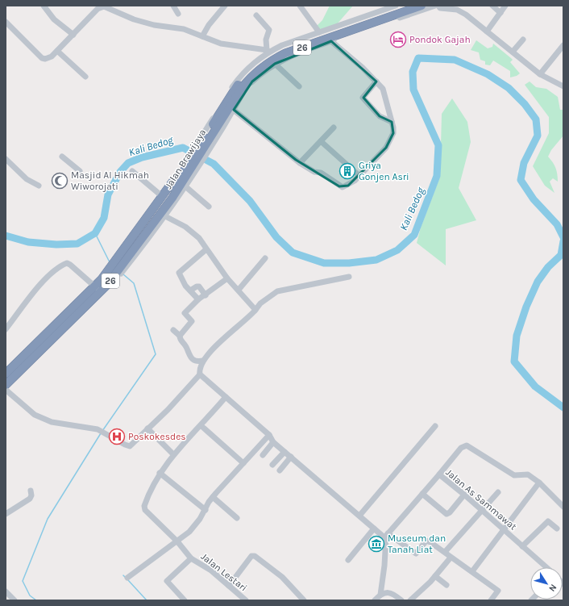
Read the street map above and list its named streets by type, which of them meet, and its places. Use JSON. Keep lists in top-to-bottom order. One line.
{"streets":{"highway":["26","Jalan Brawijaya"],"street":["Jalan As Sammawat","Jalan Lestari"]},"crossings":[["26","Jalan Brawijaya"]],"water":["Kali Bedog"],"places":{"hotel":["Pondok Gajah"],"building":["Griya Gonjen Asri"],"mosque":["Masjid Al Hikmah Wiworojati"],"hospital":["Poskokesdes"],"museum":["Museum dan Tanah Liat"]},"north":"bottom right"}
